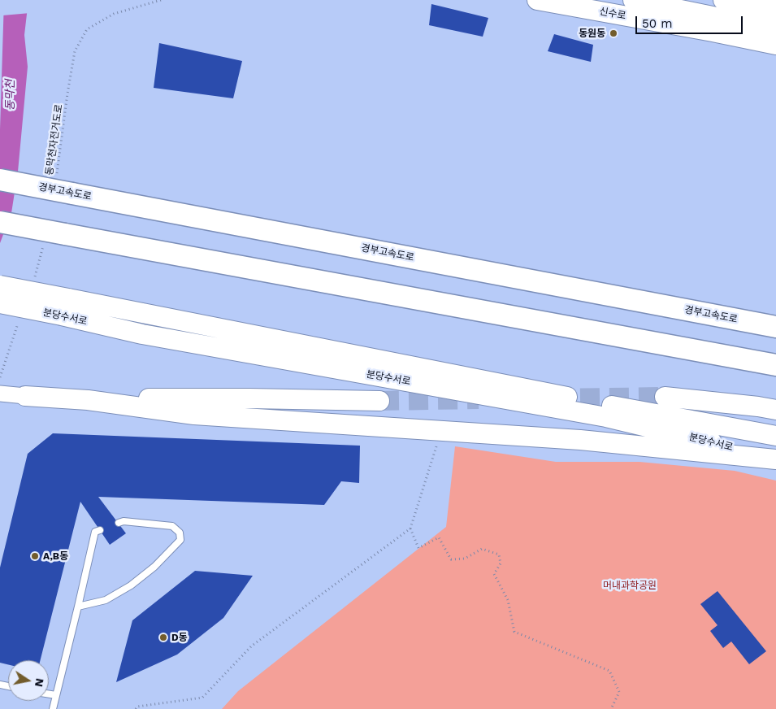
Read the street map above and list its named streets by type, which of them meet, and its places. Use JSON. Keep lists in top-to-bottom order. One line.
{"streets":{"highway":["경부고속도로"],"main road":["신수로","분당수서로"],"path":["동막천자전거도로"]},"water":["동막천"],"parks":["머내과학공원"],"places":["동원동","A,B동","D동"],"scale_bar":"50 m","north":"right"}
